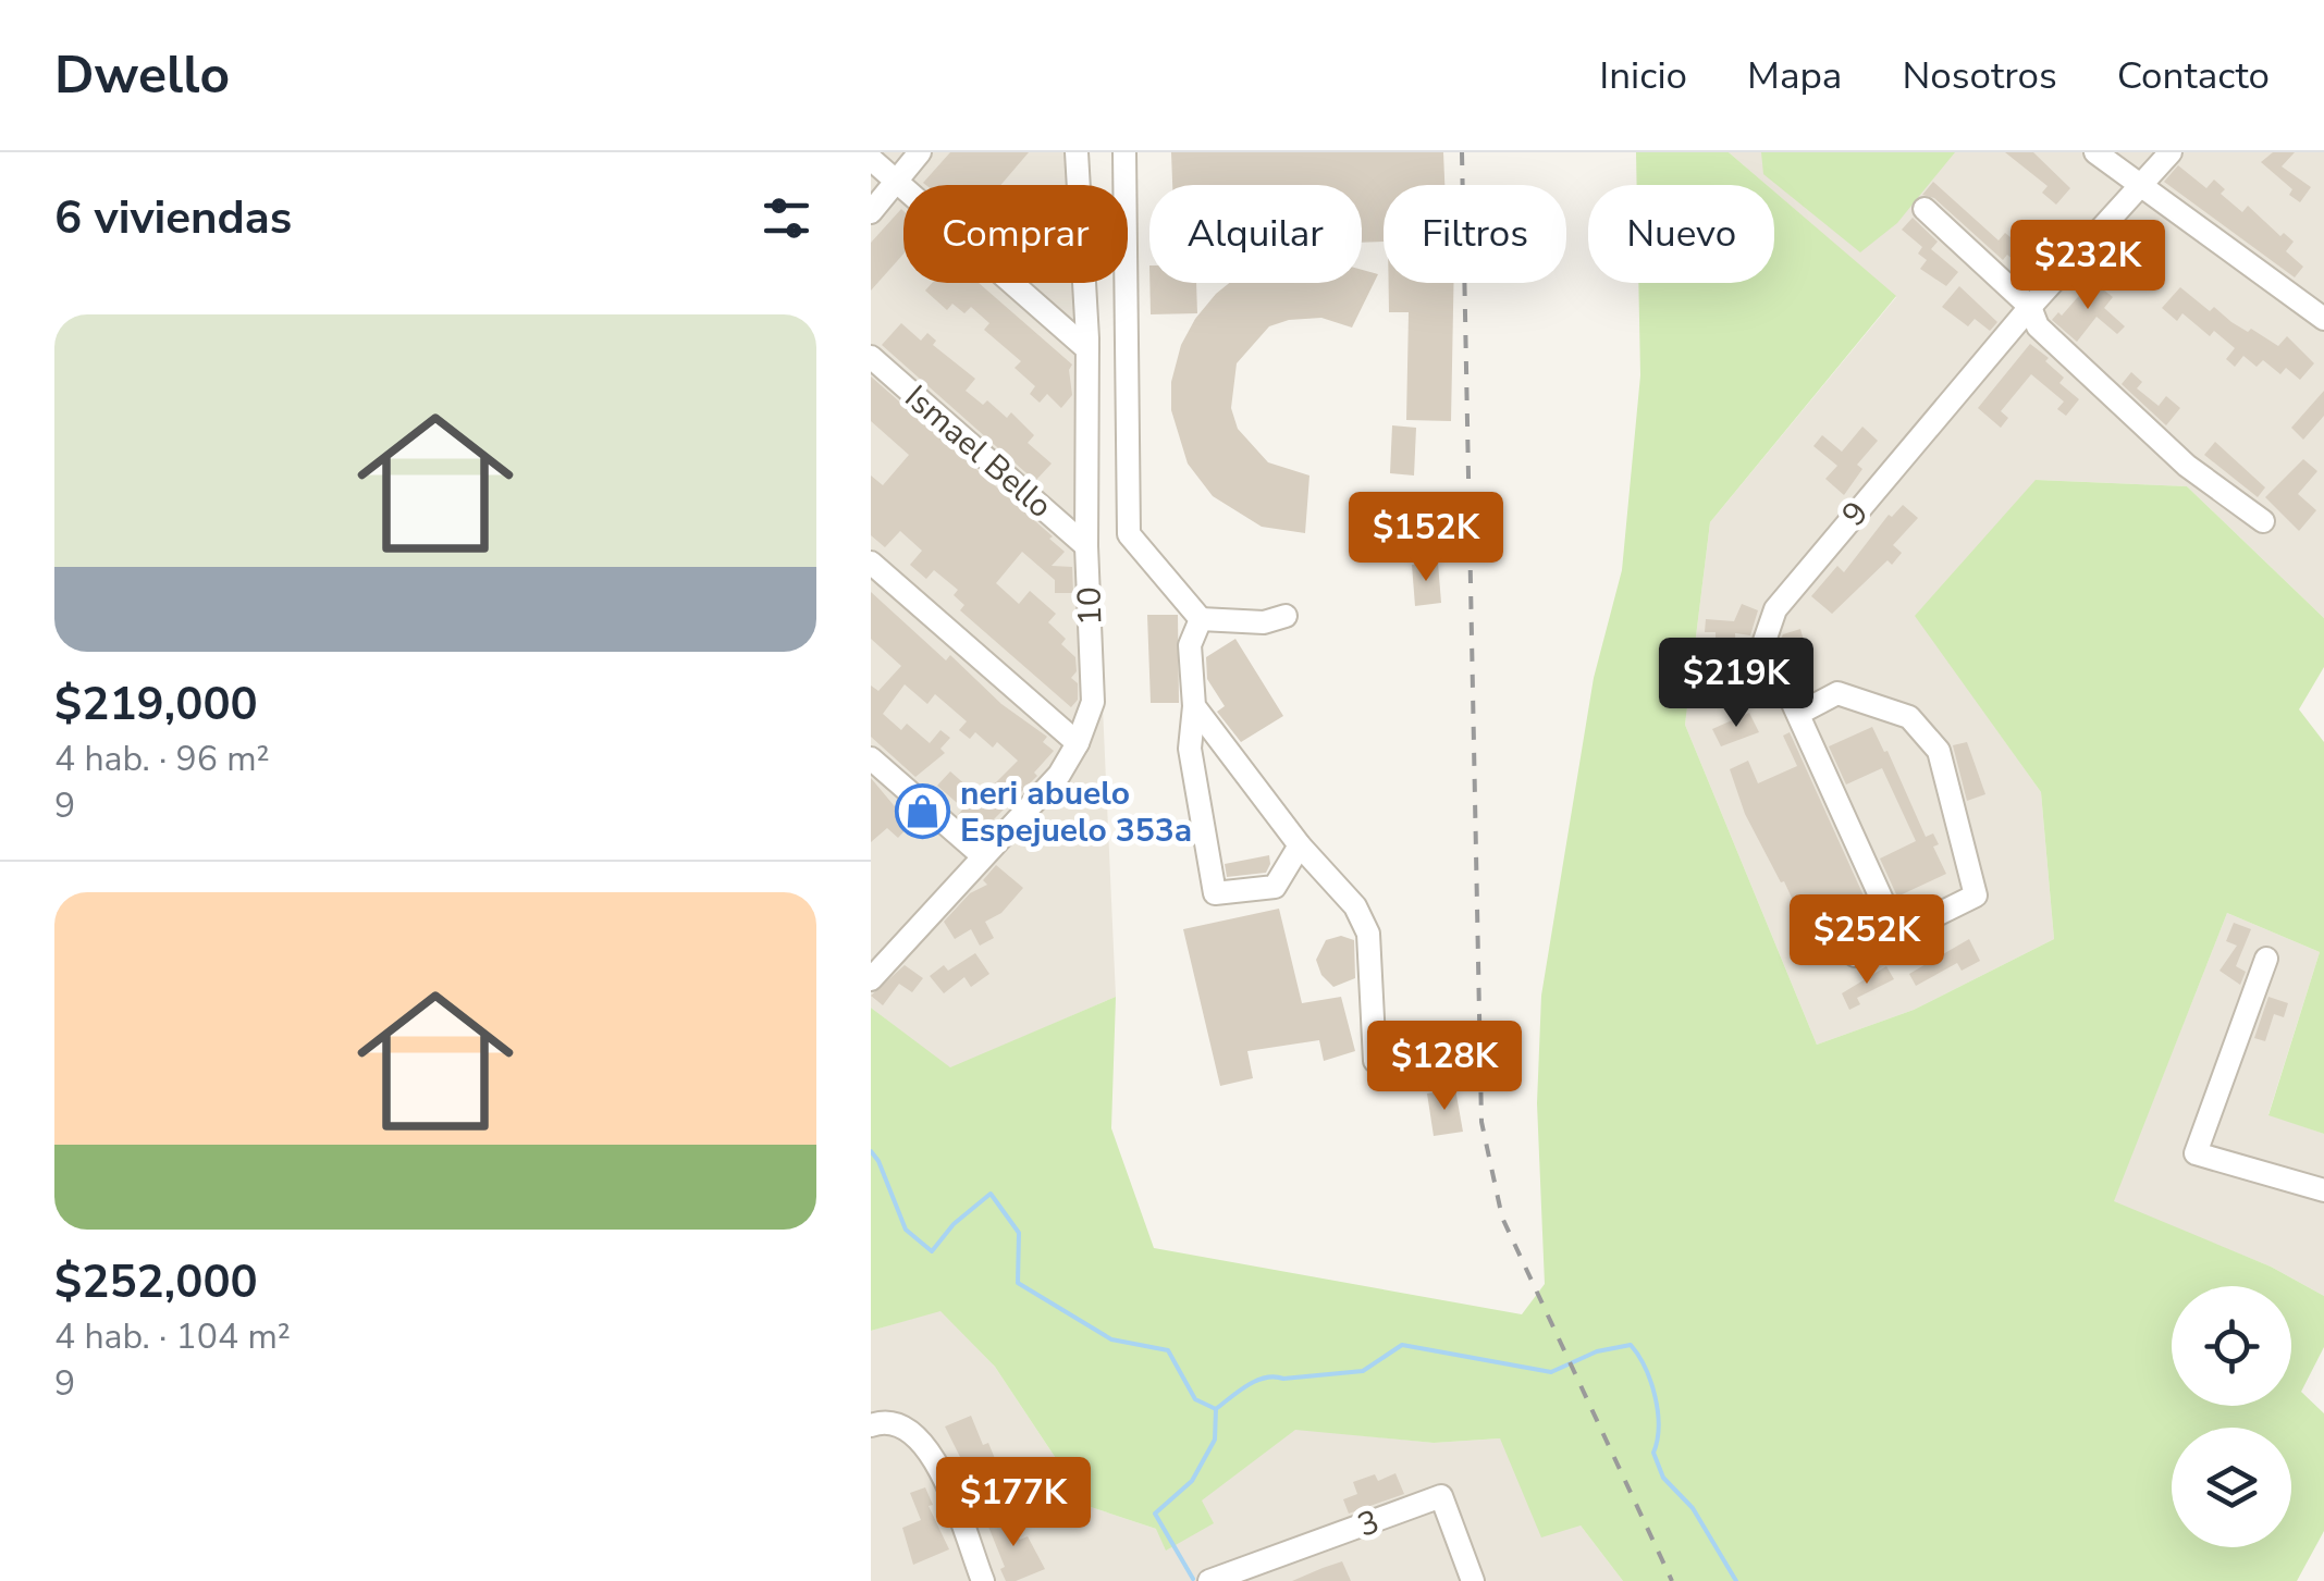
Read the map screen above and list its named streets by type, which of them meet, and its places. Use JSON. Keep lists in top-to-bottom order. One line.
{"streets":{"street":["Ismael Bello","9","10","3"]},"crossings":[["Ismael Bello","10"]],"places":{"shop":["neri abuelo Espejuelo 353a"]},"page":{"header":"Dwello","nav":["Inicio","Mapa","Nosotros","Contacto"],"heading":"6 viviendas","chip":["Comprar","Alquilar","Filtros","Nuevo"],"price":["$232K","$152K","$219K","$252K","$128K","$177K"],"list":[{"name":"$219,000","note":"4 hab. · 96 m² · 9"},{"name":"$252,000","note":"4 hab. · 104 m² · 9"}]}}
